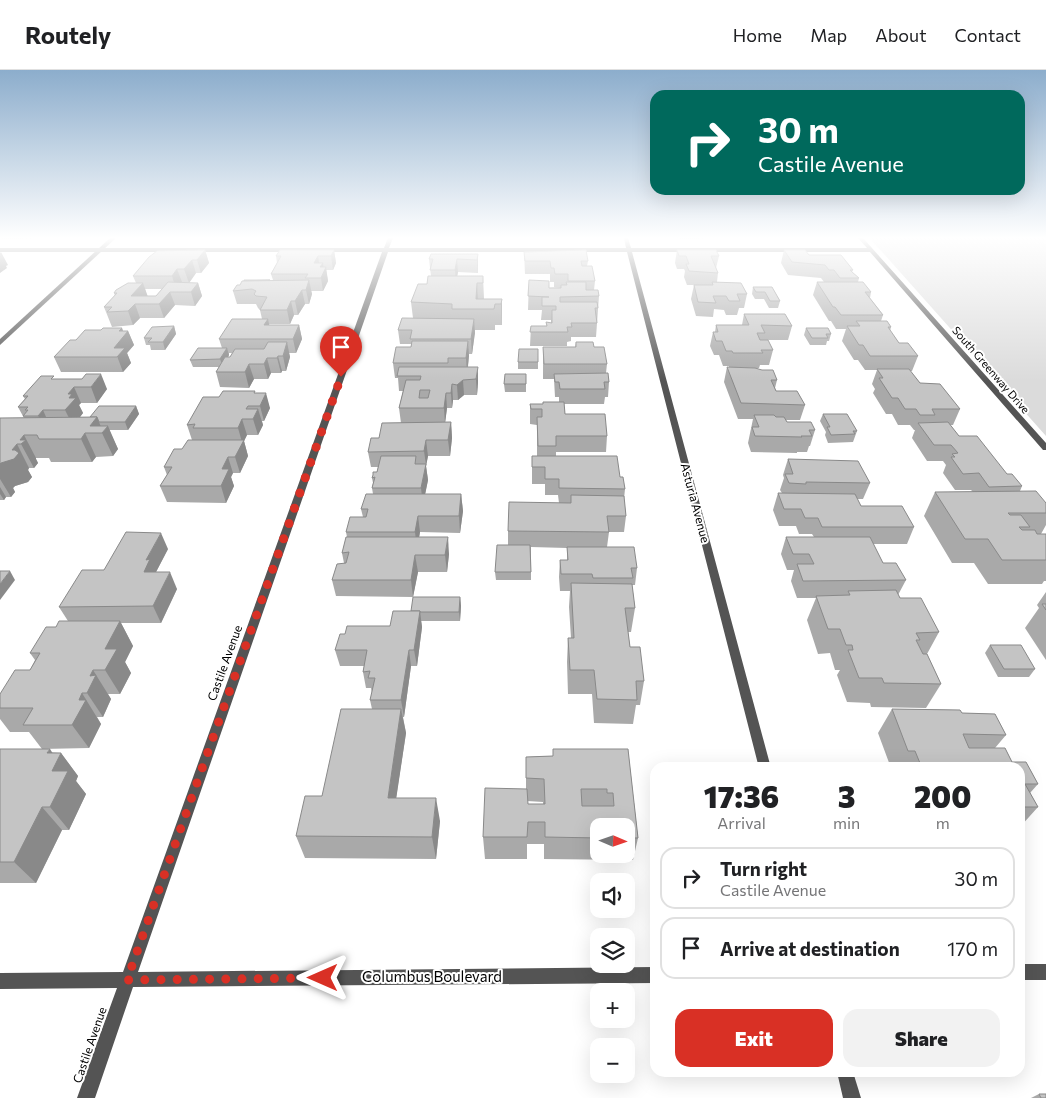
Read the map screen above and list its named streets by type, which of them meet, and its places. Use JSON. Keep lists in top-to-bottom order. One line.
{"streets":{"street":["South Greenway Drive","Asturia Avenue","Castile Avenue","Columbus Boulevard"]},"crossings":[["Castile Avenue","Columbus Boulevard"]],"north":"right","page":{"header":"Routely","nav":["Home","Map","About","Contact"],"turn":["30 m","Castile Avenue"],"eta":["17:36","Arrival","3","min","200","m"],"map_buttons":["+","−"],"list":[{"name":"Turn right","note":"Castile Avenue","value":"30 m"},{"name":"Arrive at destination","value":"170 m"}],"buttons":["Exit","Share"]}}
